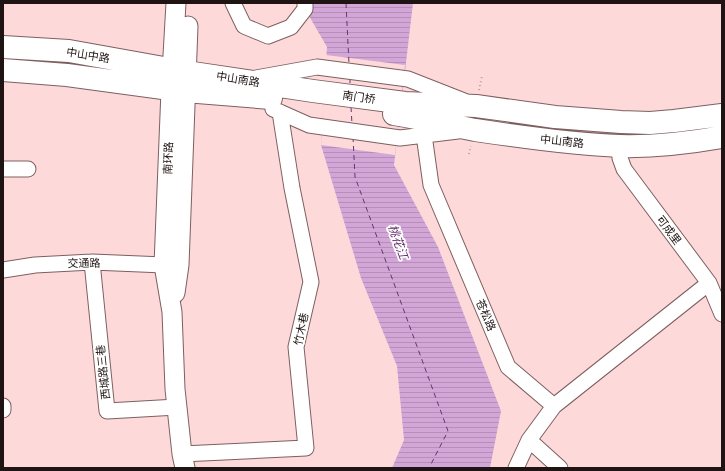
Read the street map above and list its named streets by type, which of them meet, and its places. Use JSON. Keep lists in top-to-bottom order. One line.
{"streets":{"highway":["中山中路","中山南路","南门桥"],"main road":["南环路"],"street":["可成里","交通路","苍松路","竹木巷","西城路三巷"]},"crossings":[["中山中路","中山南路"],["中山中路","南环路"],["中山南路","南门桥"],["中山南路","南环路"],["中山南路","可成里"],["南环路","交通路"],["南环路","竹木巷"],["南环路","西城路三巷"],["交通路","西城路三巷"]],"water":["桃花江"]}
